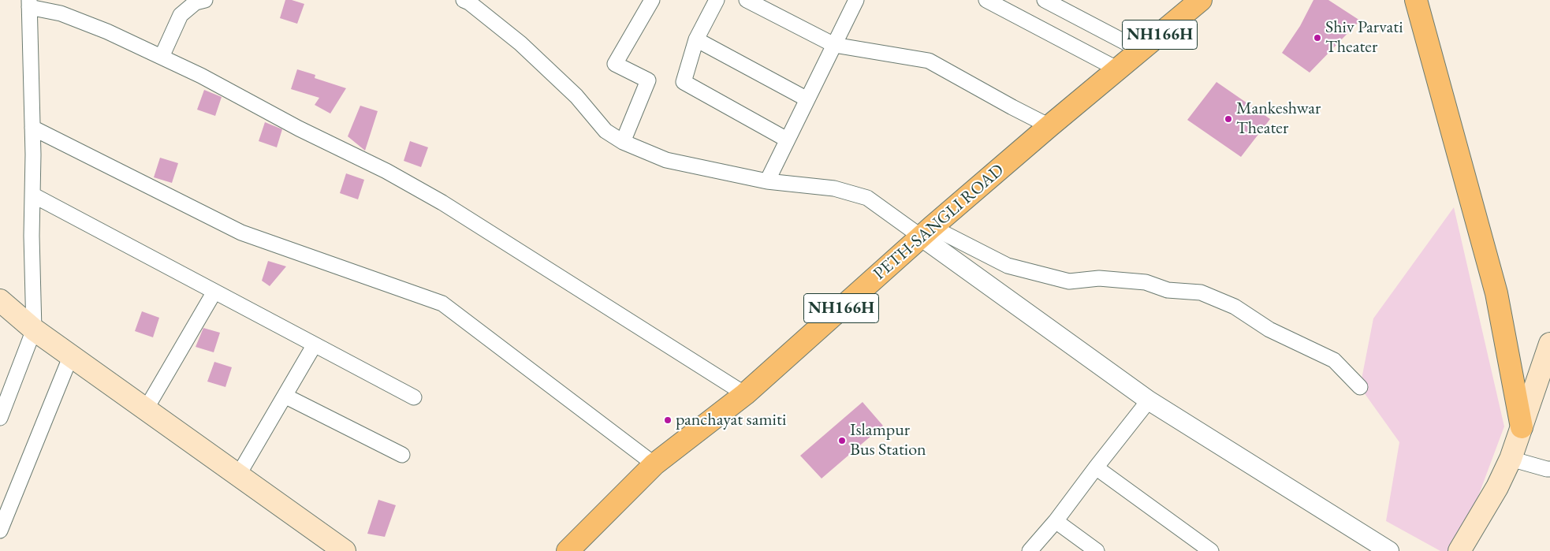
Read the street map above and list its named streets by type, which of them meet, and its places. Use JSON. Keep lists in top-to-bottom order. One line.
{"streets":{"main road":["NH166H","PETH-SANGLI ROAD"]},"crossings":[["NH166H","PETH-SANGLI ROAD"]],"places":["Shiv Parvati Theater","Mankeshwar Theater","panchayat samiti","Islampur Bus Station"]}
